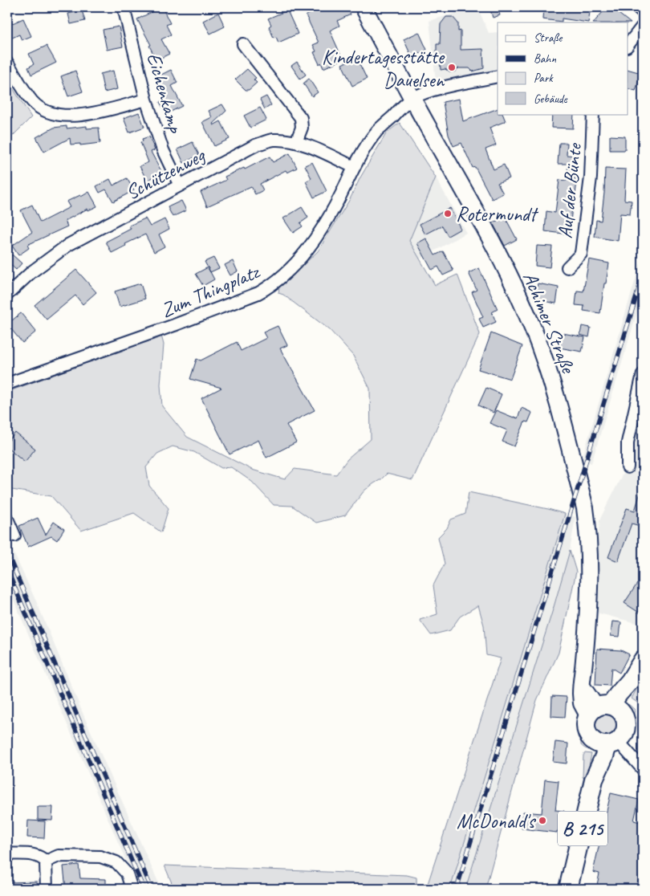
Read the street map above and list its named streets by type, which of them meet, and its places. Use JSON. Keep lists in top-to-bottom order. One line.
{"streets":{"main road":["Achimer Straße","B 215"],"street":["Eichenkamp","Schützenweg","Auf der Bünte","Zum Thingplatz"]},"crossings":[["Eichenkamp","Schützenweg"],["Schützenweg","Zum Thingplatz"],["Zum Thingplatz","Achimer Straße"]],"places":["Kindertagesstätte Dauelsen","Rotermundt","McDonald's"],"legend":["Straße","Bahn","Park","Gebäude"]}
